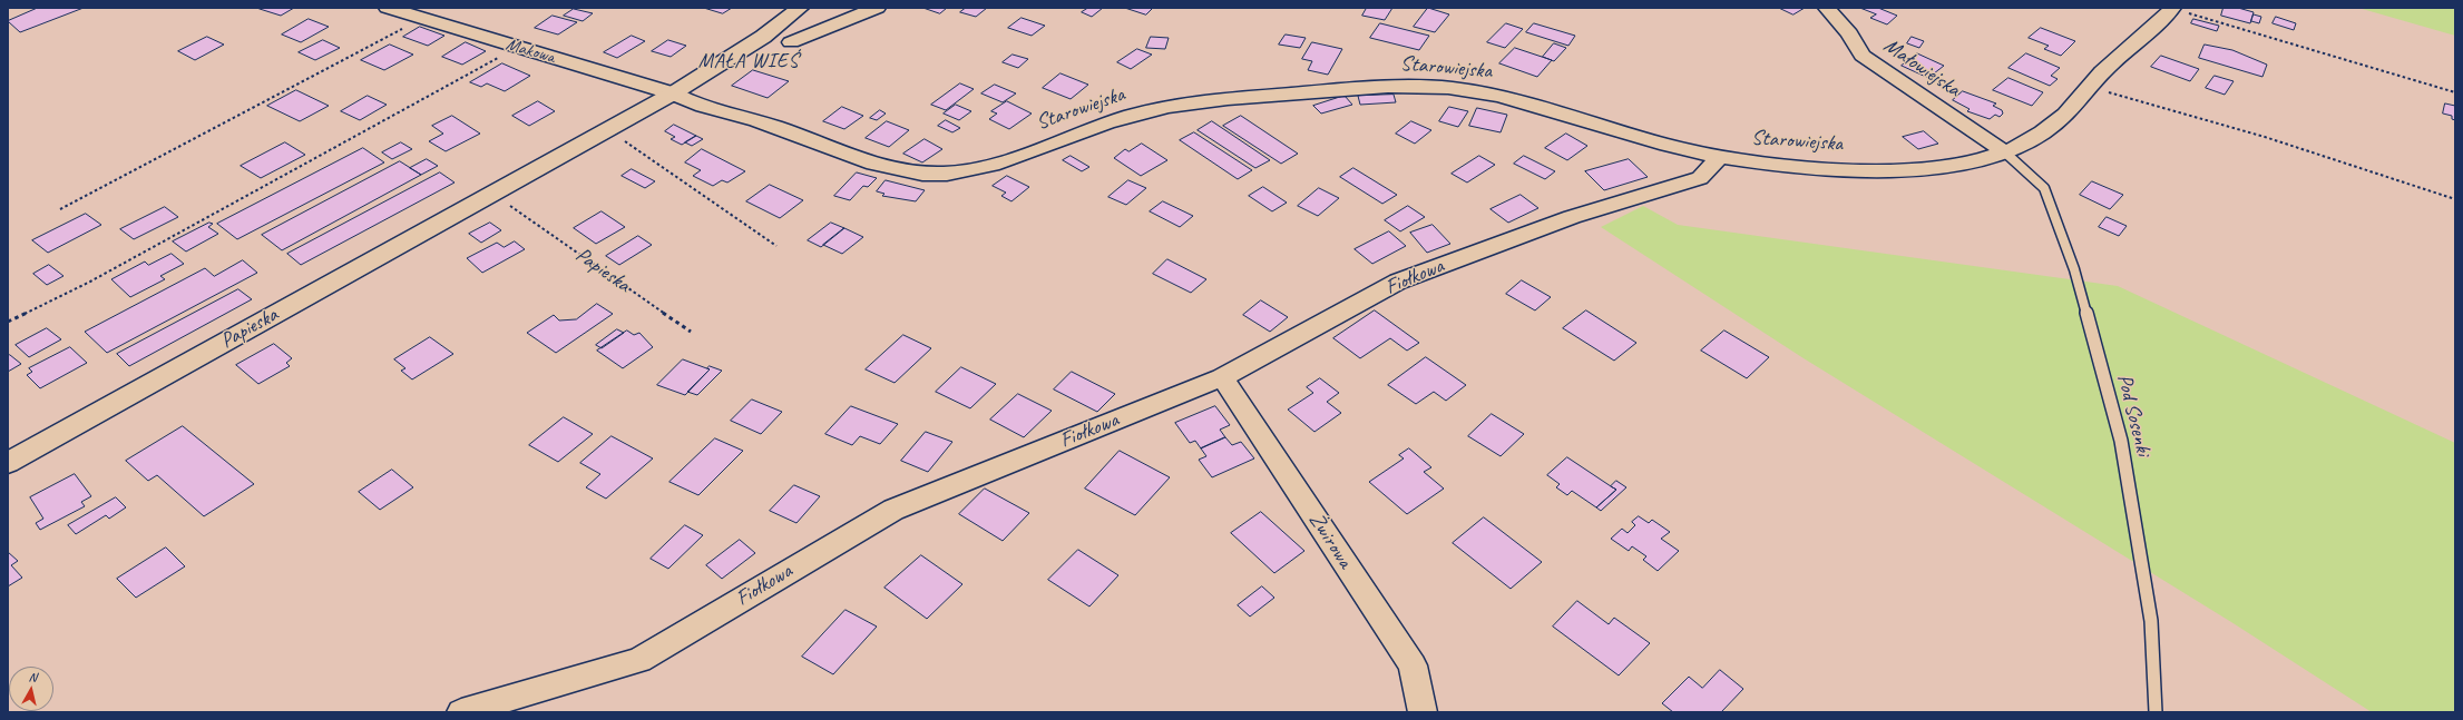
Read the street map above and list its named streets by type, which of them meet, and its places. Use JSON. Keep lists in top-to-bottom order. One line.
{"streets":{"street":["Makowa","Starowiejska","Małowiejska","Papieska","Fiołkowa","Żwirowa"],"lane":["Pod Sosenki"]},"crossings":[["Makowa","Starowiejska"],["Makowa","Papieska"],["Starowiejska","Małowiejska"],["Starowiejska","Papieska"],["Starowiejska","Fiołkowa"],["Starowiejska","Pod Sosenki"],["Małowiejska","Pod Sosenki"],["Fiołkowa","Żwirowa"]],"districts":["MAŁA WIEŚ"],"north":"top"}
